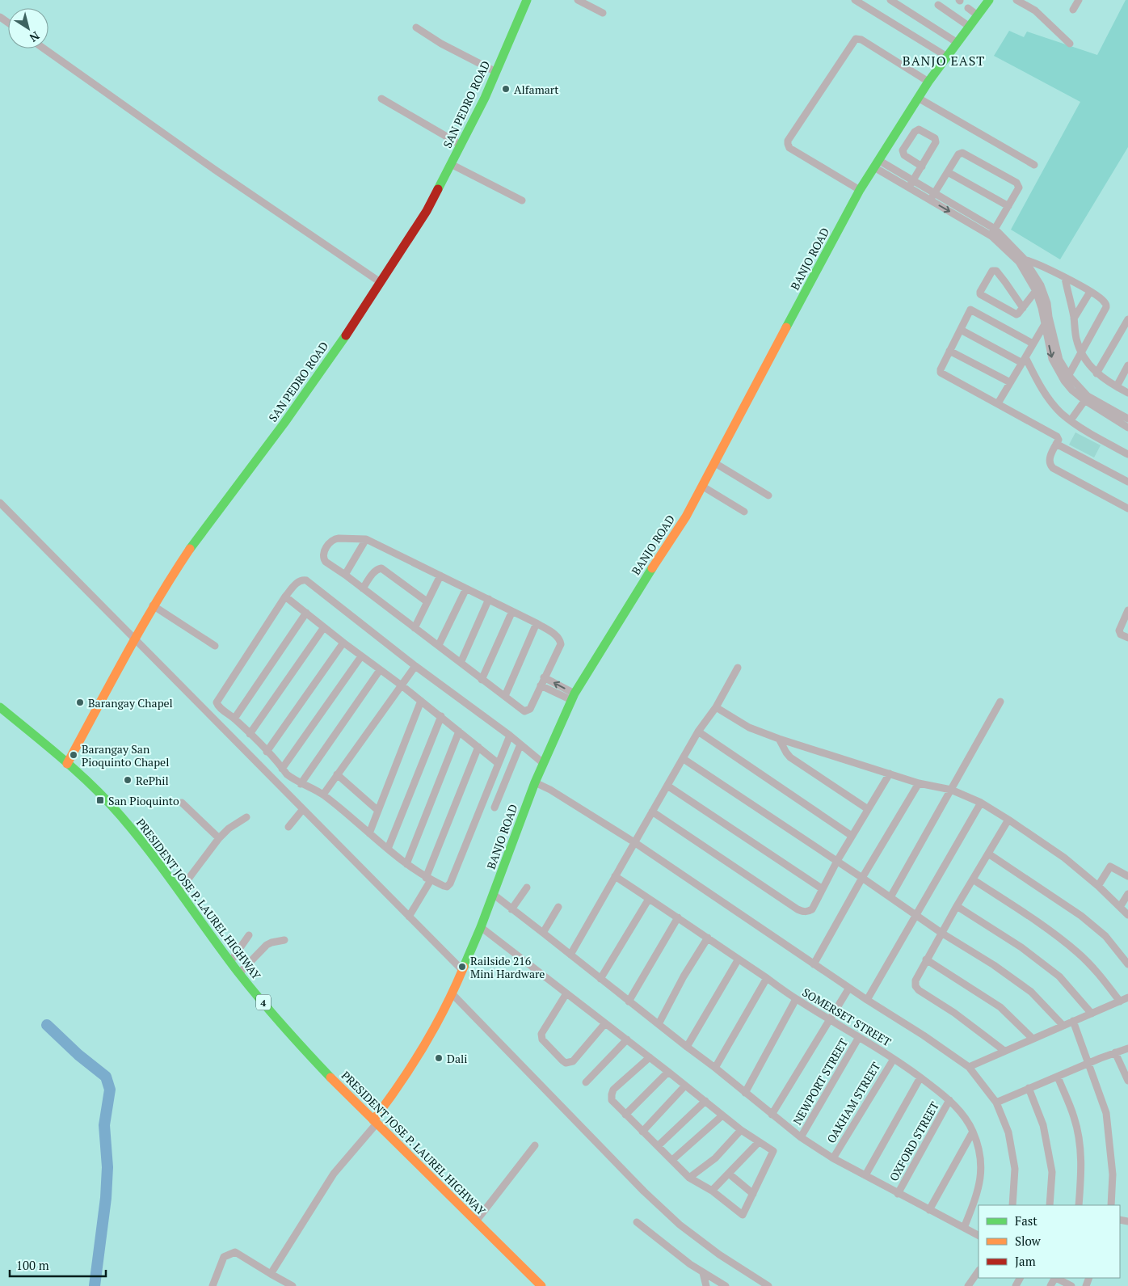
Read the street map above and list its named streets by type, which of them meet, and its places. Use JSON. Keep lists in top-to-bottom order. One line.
{"streets":{"main road":["SAN PEDRO ROAD","BANJO ROAD","PRESIDENT JOSE P. LAUREL HIGHWAY","4"],"street":["SOMERSET STREET","NEWPORT STREET","OAKHAM STREET","OXFORD STREET"]},"crossings":[["SAN PEDRO ROAD","PRESIDENT JOSE P. LAUREL HIGHWAY"],["BANJO ROAD","PRESIDENT JOSE P. LAUREL HIGHWAY"],["SOMERSET STREET","NEWPORT STREET"],["SOMERSET STREET","OAKHAM STREET"],["SOMERSET STREET","OXFORD STREET"]],"districts":["BANJO EAST"],"places":{"other":["Alfamart","Barangay Chapel","Barangay San Pioquinto Chapel","RePhil","Railside 216 Mini Hardware","Dali"],"transit":["San Pioquinto"]},"legend":["Fast","Slow","Jam"],"scale_bar":"100 m","north":"bottom right"}
